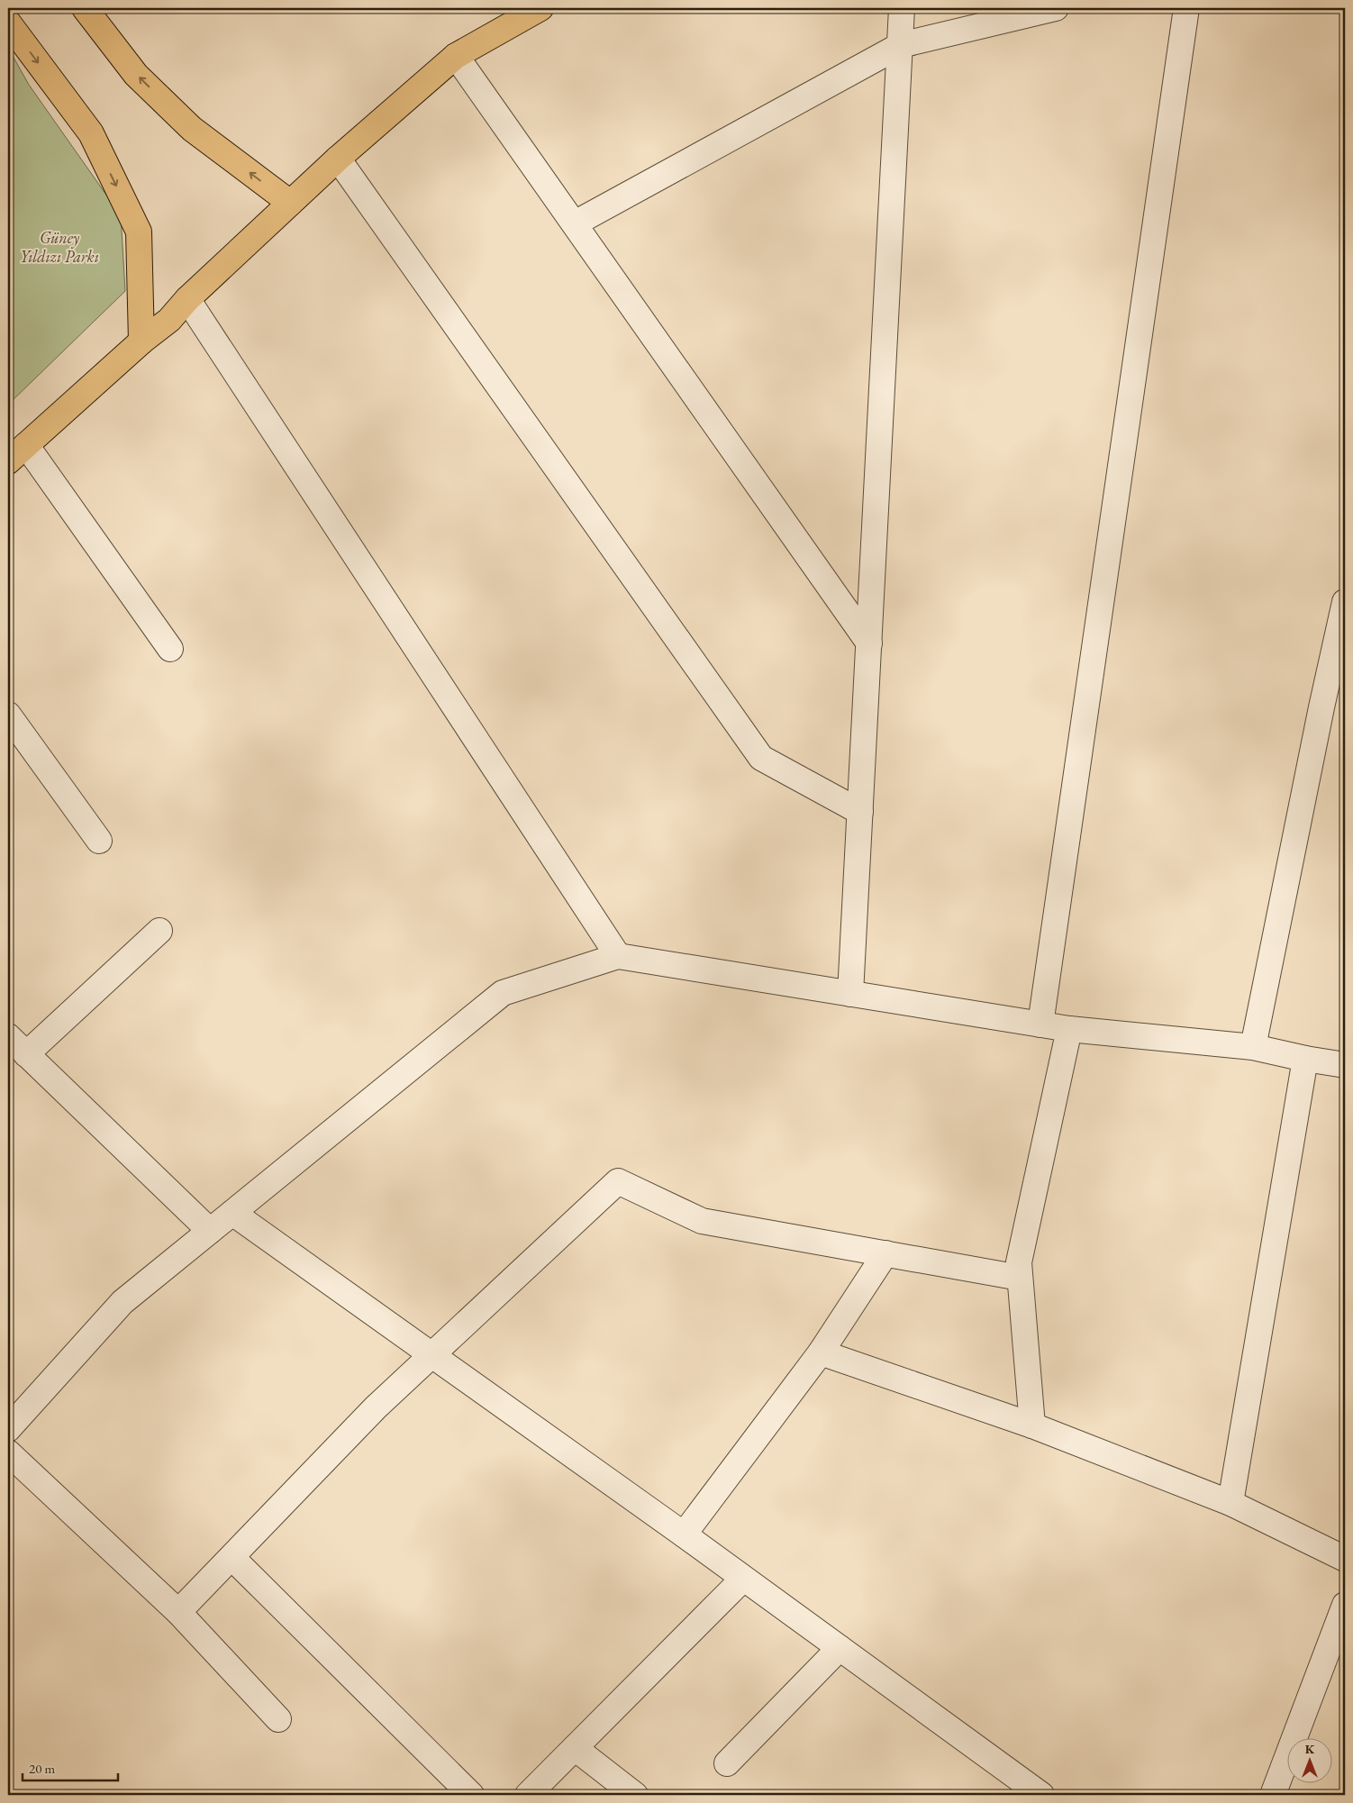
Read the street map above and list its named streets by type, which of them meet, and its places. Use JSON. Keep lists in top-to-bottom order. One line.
{"parks":["Güney Yıldızı Parkı"],"scale_bar":"20 m","north":"top"}
